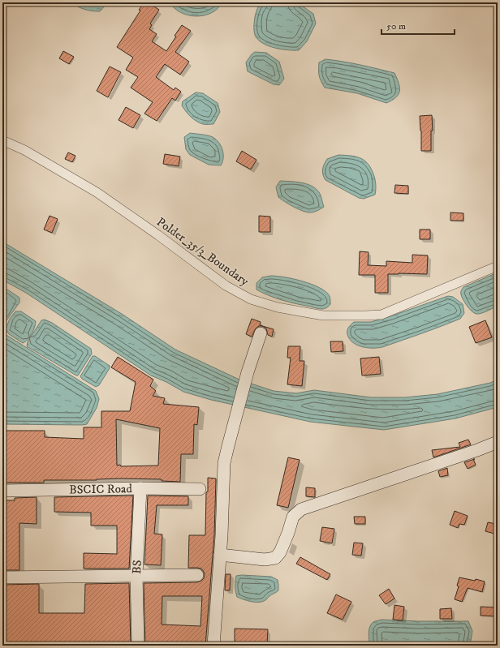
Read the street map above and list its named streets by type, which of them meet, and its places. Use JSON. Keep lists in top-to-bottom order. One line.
{"streets":{"street":["Polder_35/3_Boundary","BSCIC Road","BS"]},"crossings":[["BSCIC Road","BS"]],"scale_bar":"50 m"}
